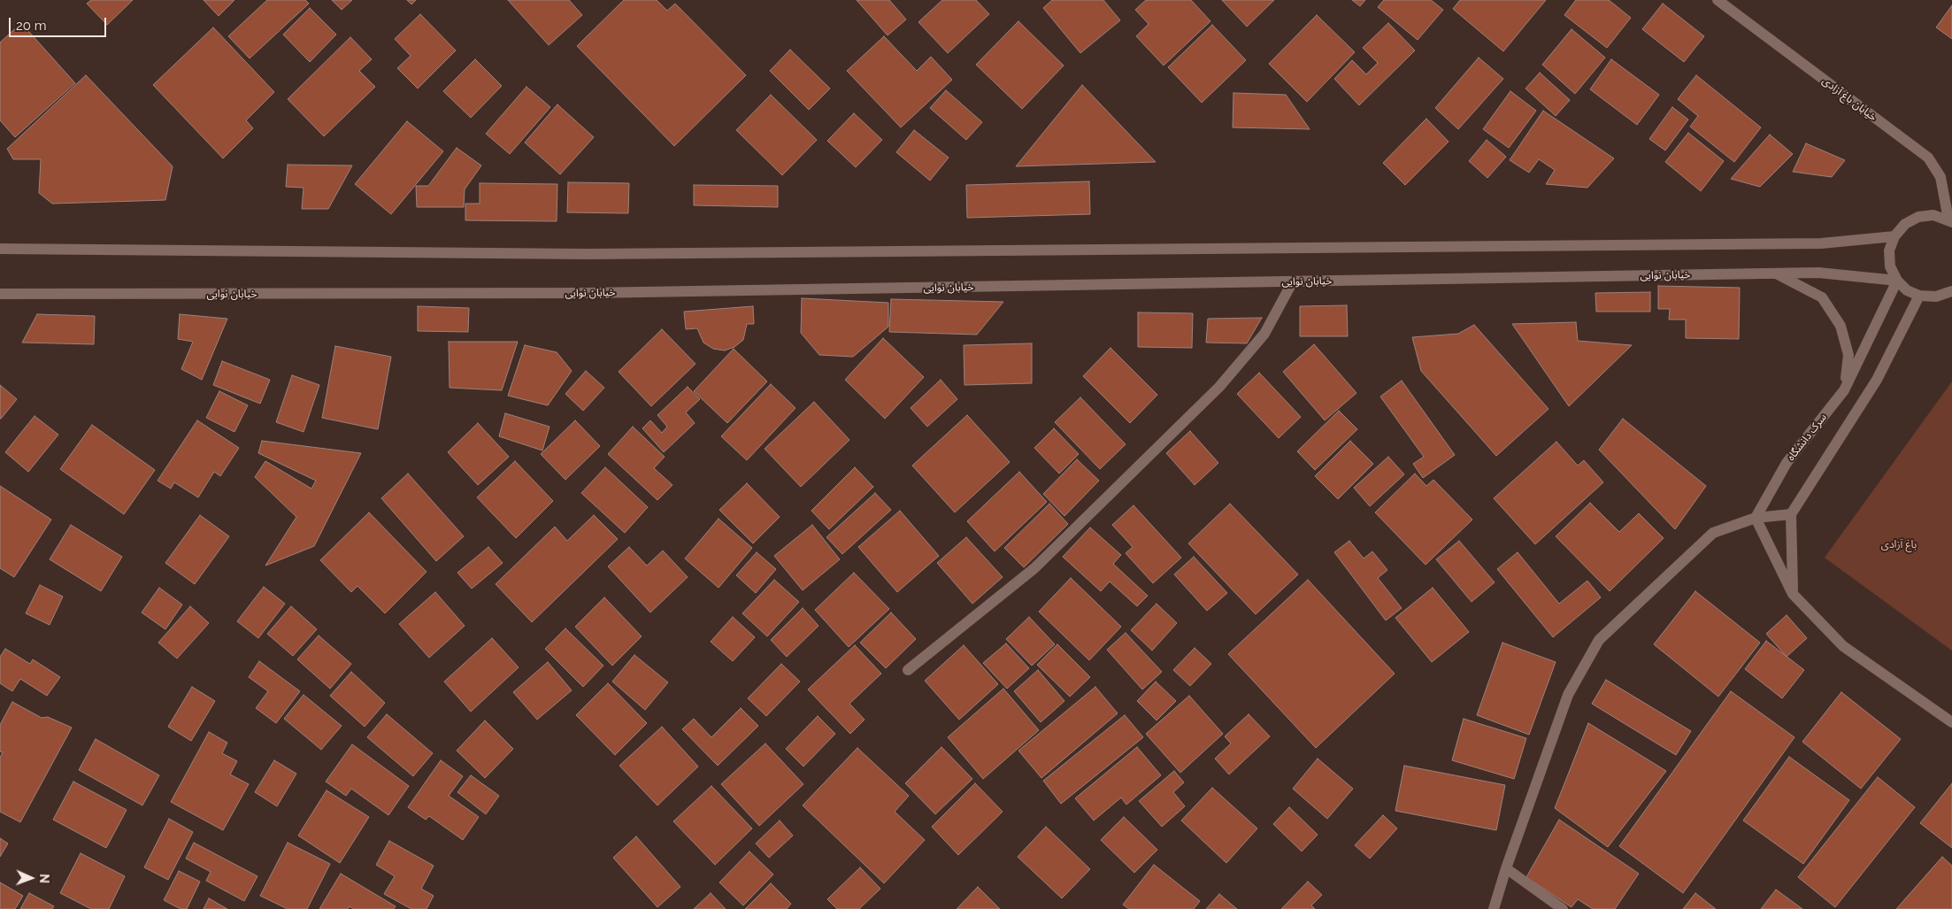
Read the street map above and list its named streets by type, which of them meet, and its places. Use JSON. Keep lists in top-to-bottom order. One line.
{"streets":{"street":["خیابان باغ آزادی","خیابان نوایی","سرک دانشگاه"]},"crossings":[["خیابان نوایی","سرک دانشگاه"]],"parks":["باغ آزادی"],"scale_bar":"20 m","north":"right"}
